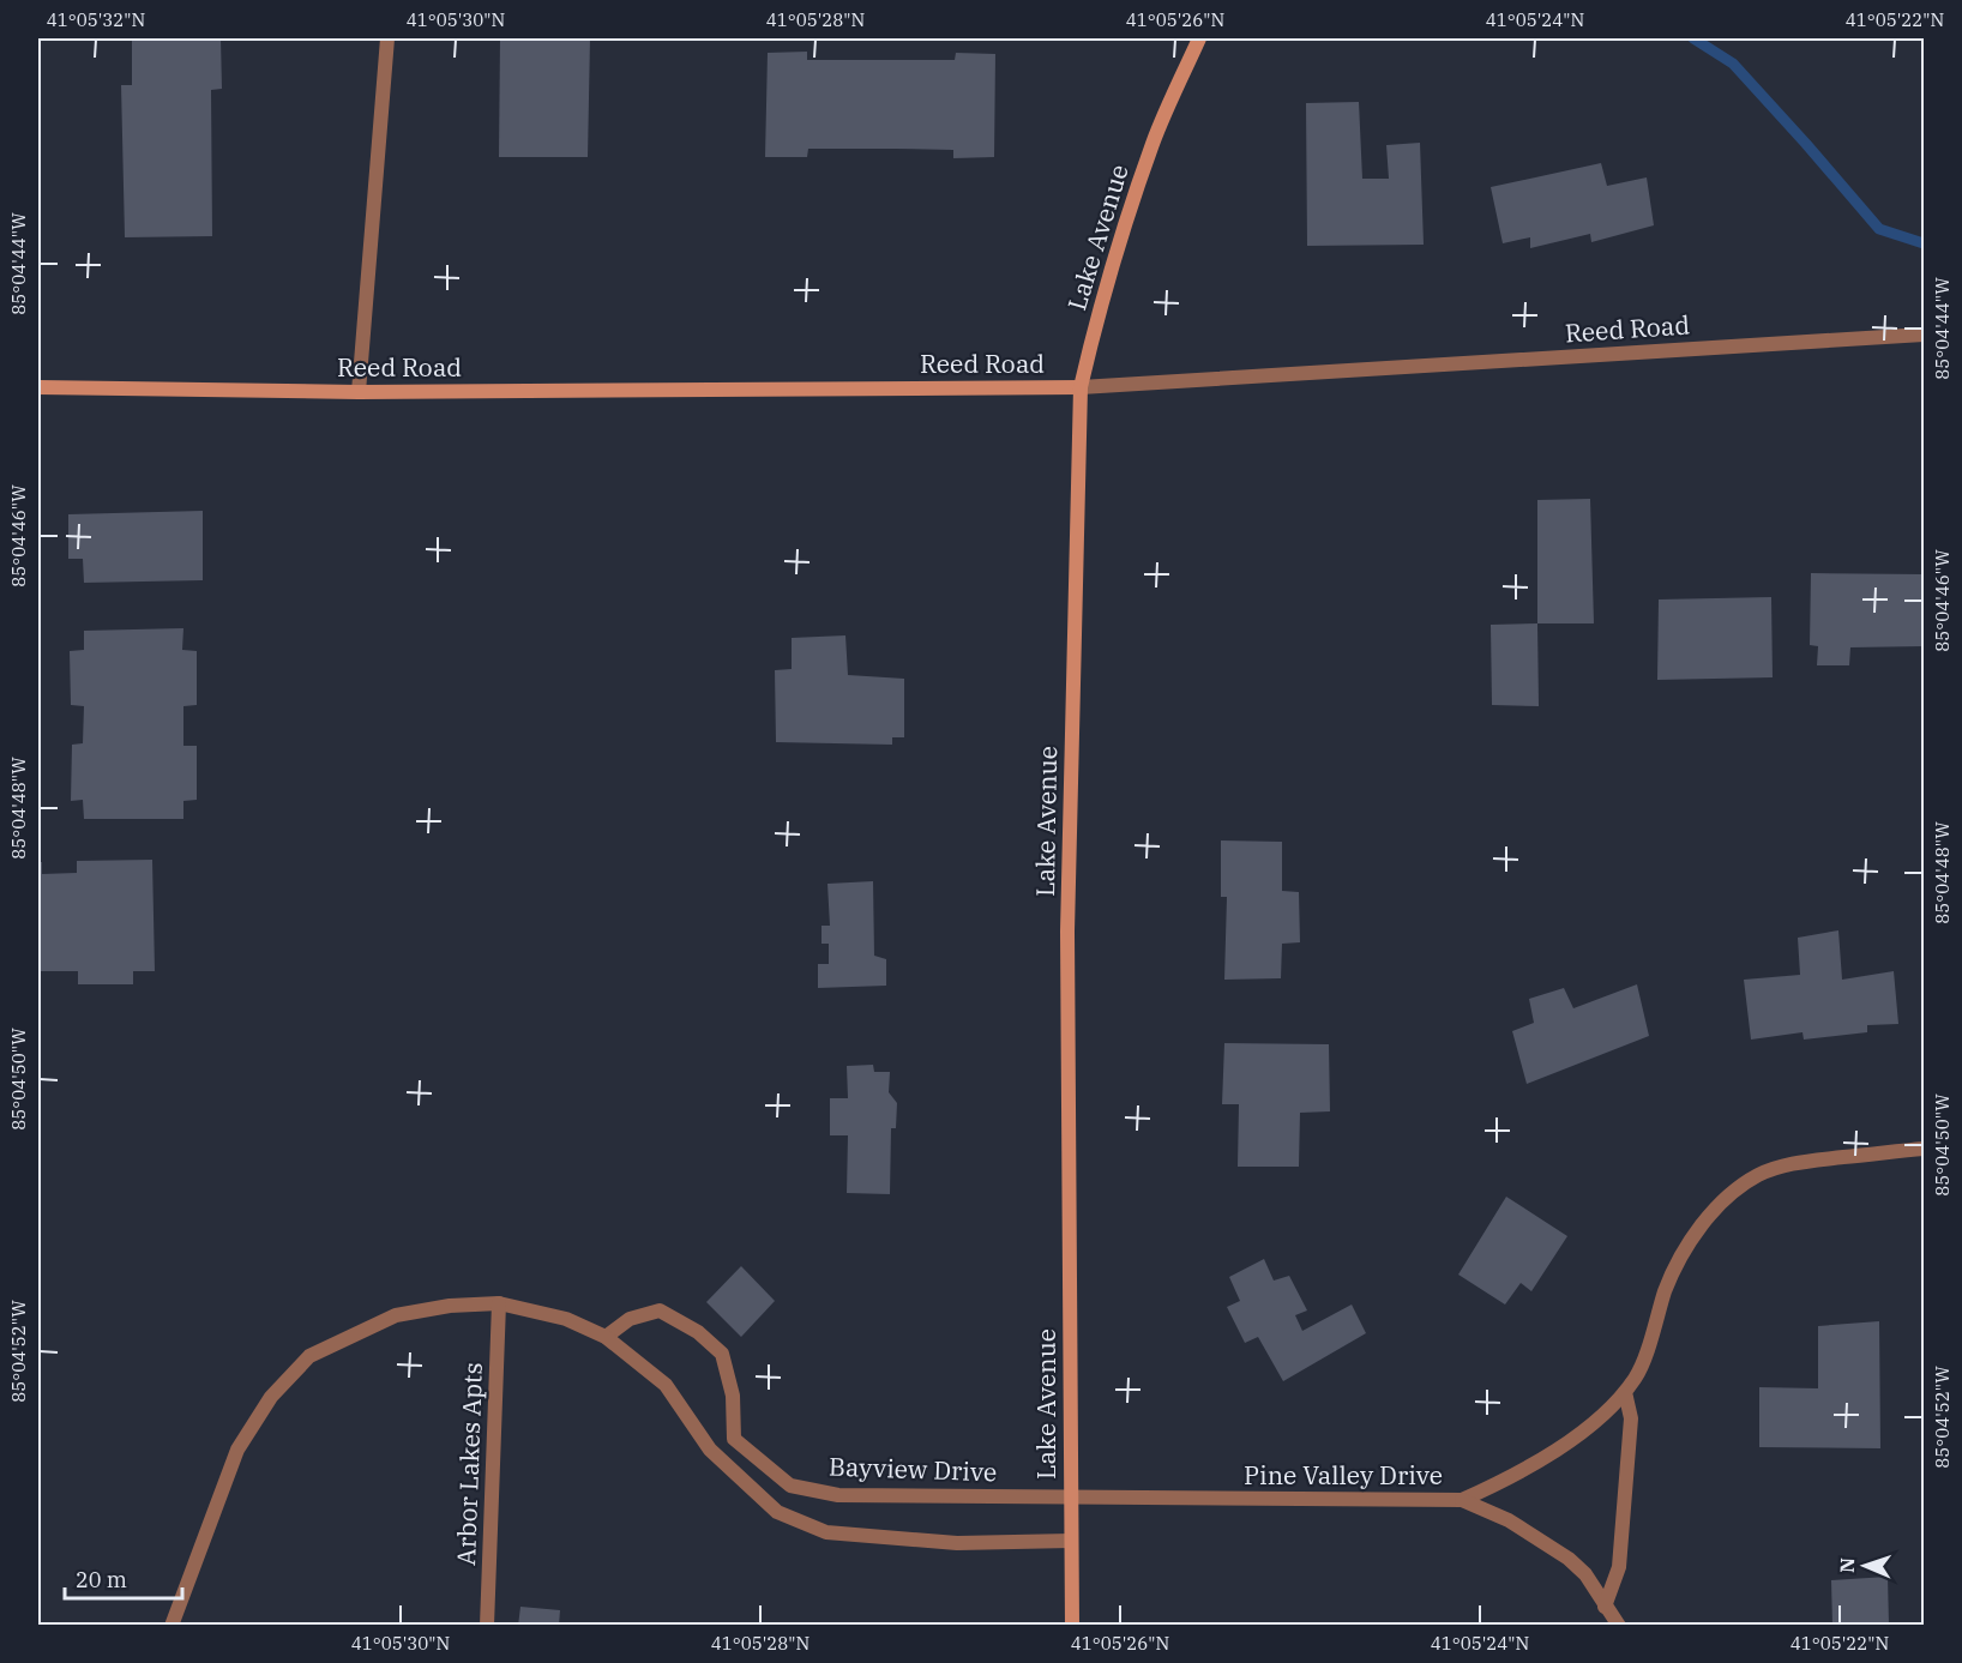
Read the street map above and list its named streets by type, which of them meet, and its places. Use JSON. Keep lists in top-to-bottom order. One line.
{"streets":{"main road":["Lake Avenue","Reed Road"],"street":["Arbor Lakes Apts","Bayview Drive","Pine Valley Drive"]},"crossings":[["Lake Avenue","Reed Road"],["Lake Avenue","Bayview Drive"],["Lake Avenue","Pine Valley Drive"],["Bayview Drive","Pine Valley Drive"]],"scale_bar":"20 m","north":"left","coordinates":["41°05'32\"N","41°05'30\"N","41°05'28\"N","41°05'26\"N","41°05'24\"N","41°05'22\"N","85°04'44\"W","85°04'46\"W","85°04'48\"W","85°04'50\"W","85°04'52\"W"]}
